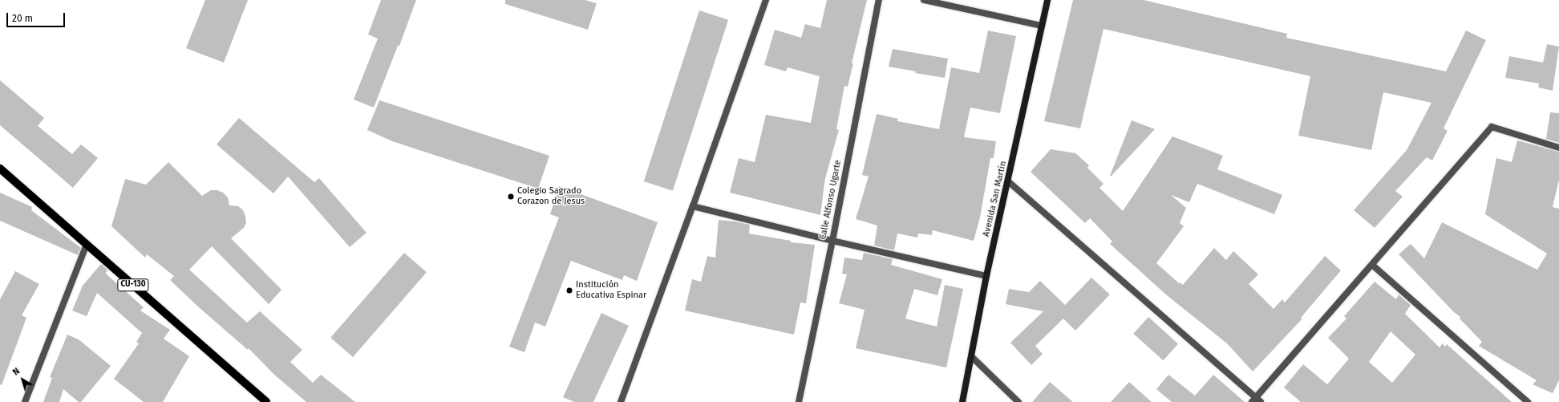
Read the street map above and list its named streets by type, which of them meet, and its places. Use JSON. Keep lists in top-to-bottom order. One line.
{"streets":{"main road":["Avenida San Martín","CU-130"],"street":["Calle Alfonso Ugarte"]},"places":["Colegio Sagrado Corazon de Jesus","Institución Educativa Espinar"],"scale_bar":"20 m","north":"top left"}
